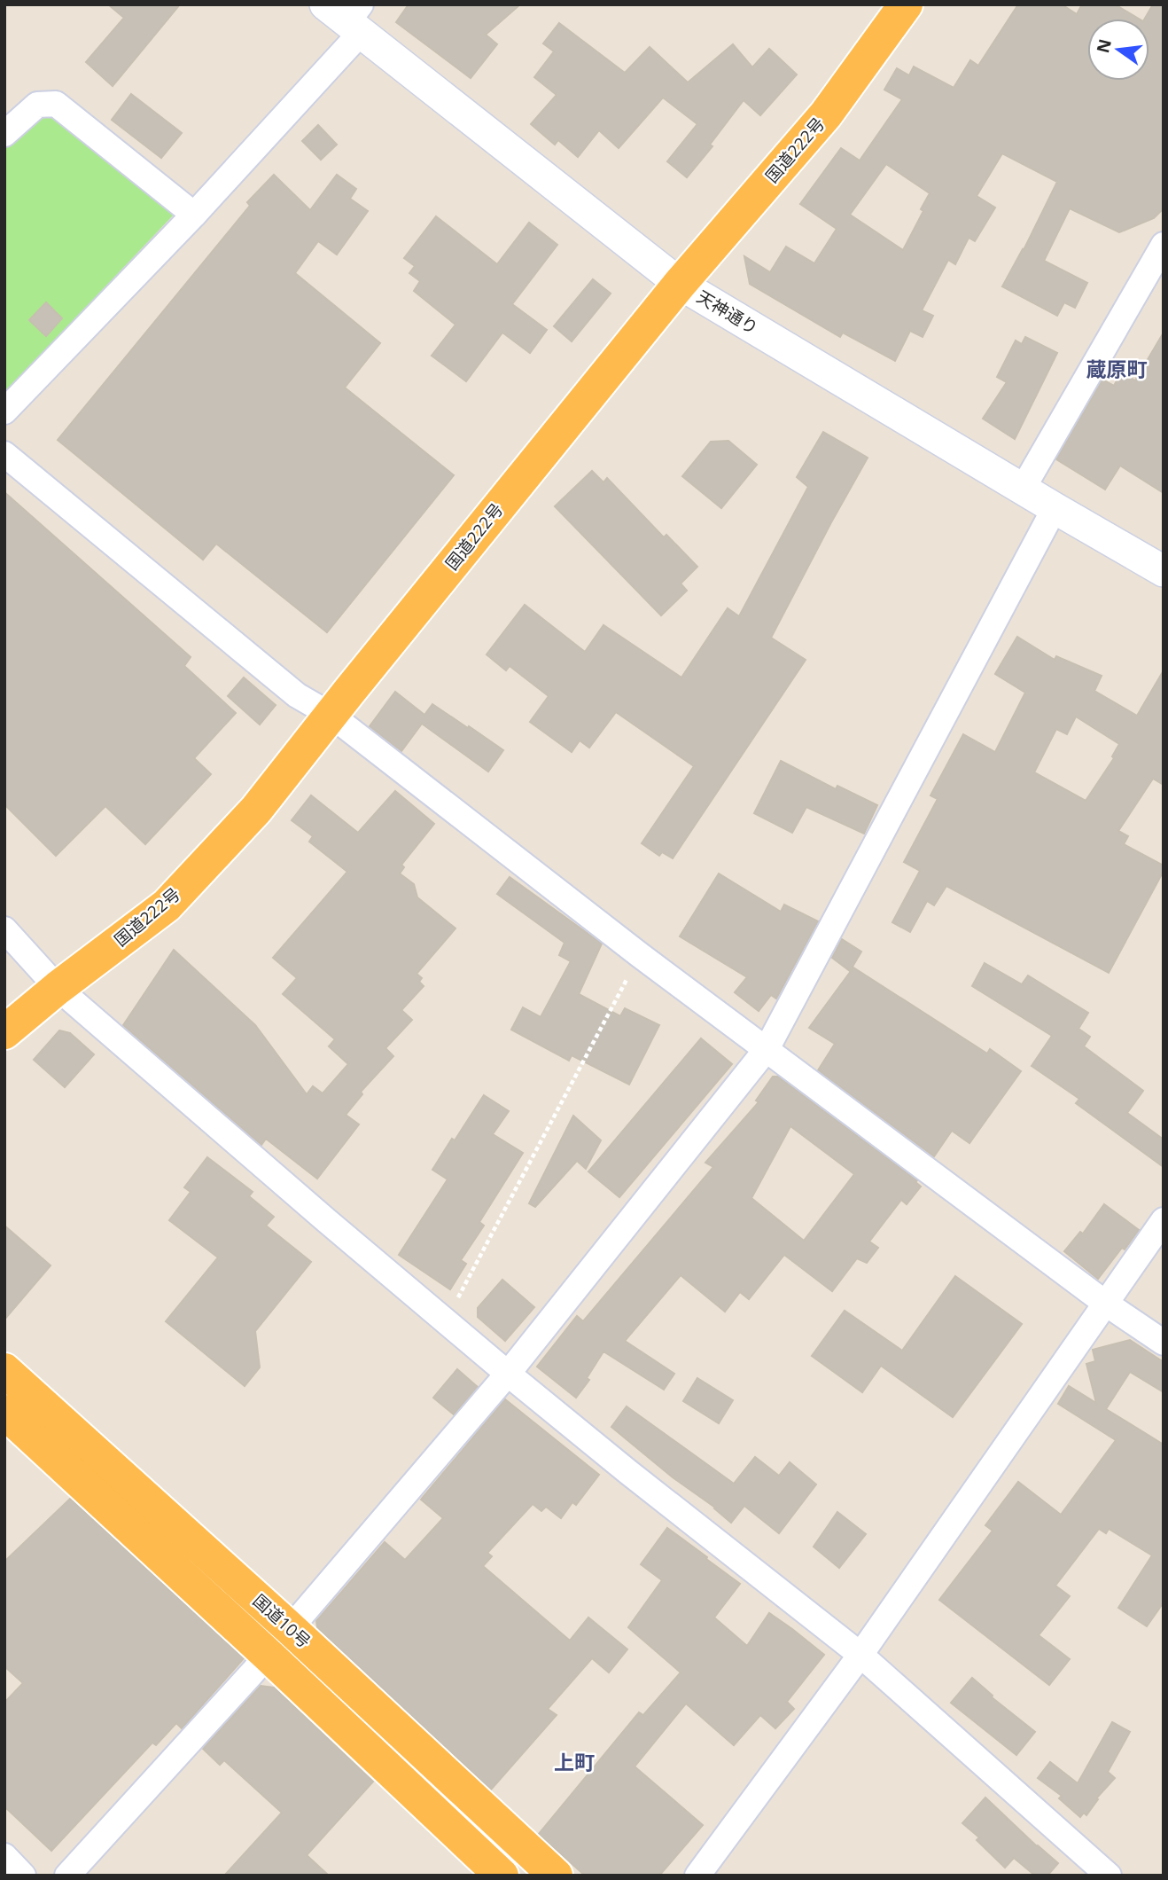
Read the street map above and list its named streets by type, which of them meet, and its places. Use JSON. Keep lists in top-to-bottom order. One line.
{"streets":{"highway":["国道222号","国道10号"],"street":["天神通り"]},"crossings":[["国道222号","天神通り"]],"districts":["蔵原町","上町"],"north":"left"}
